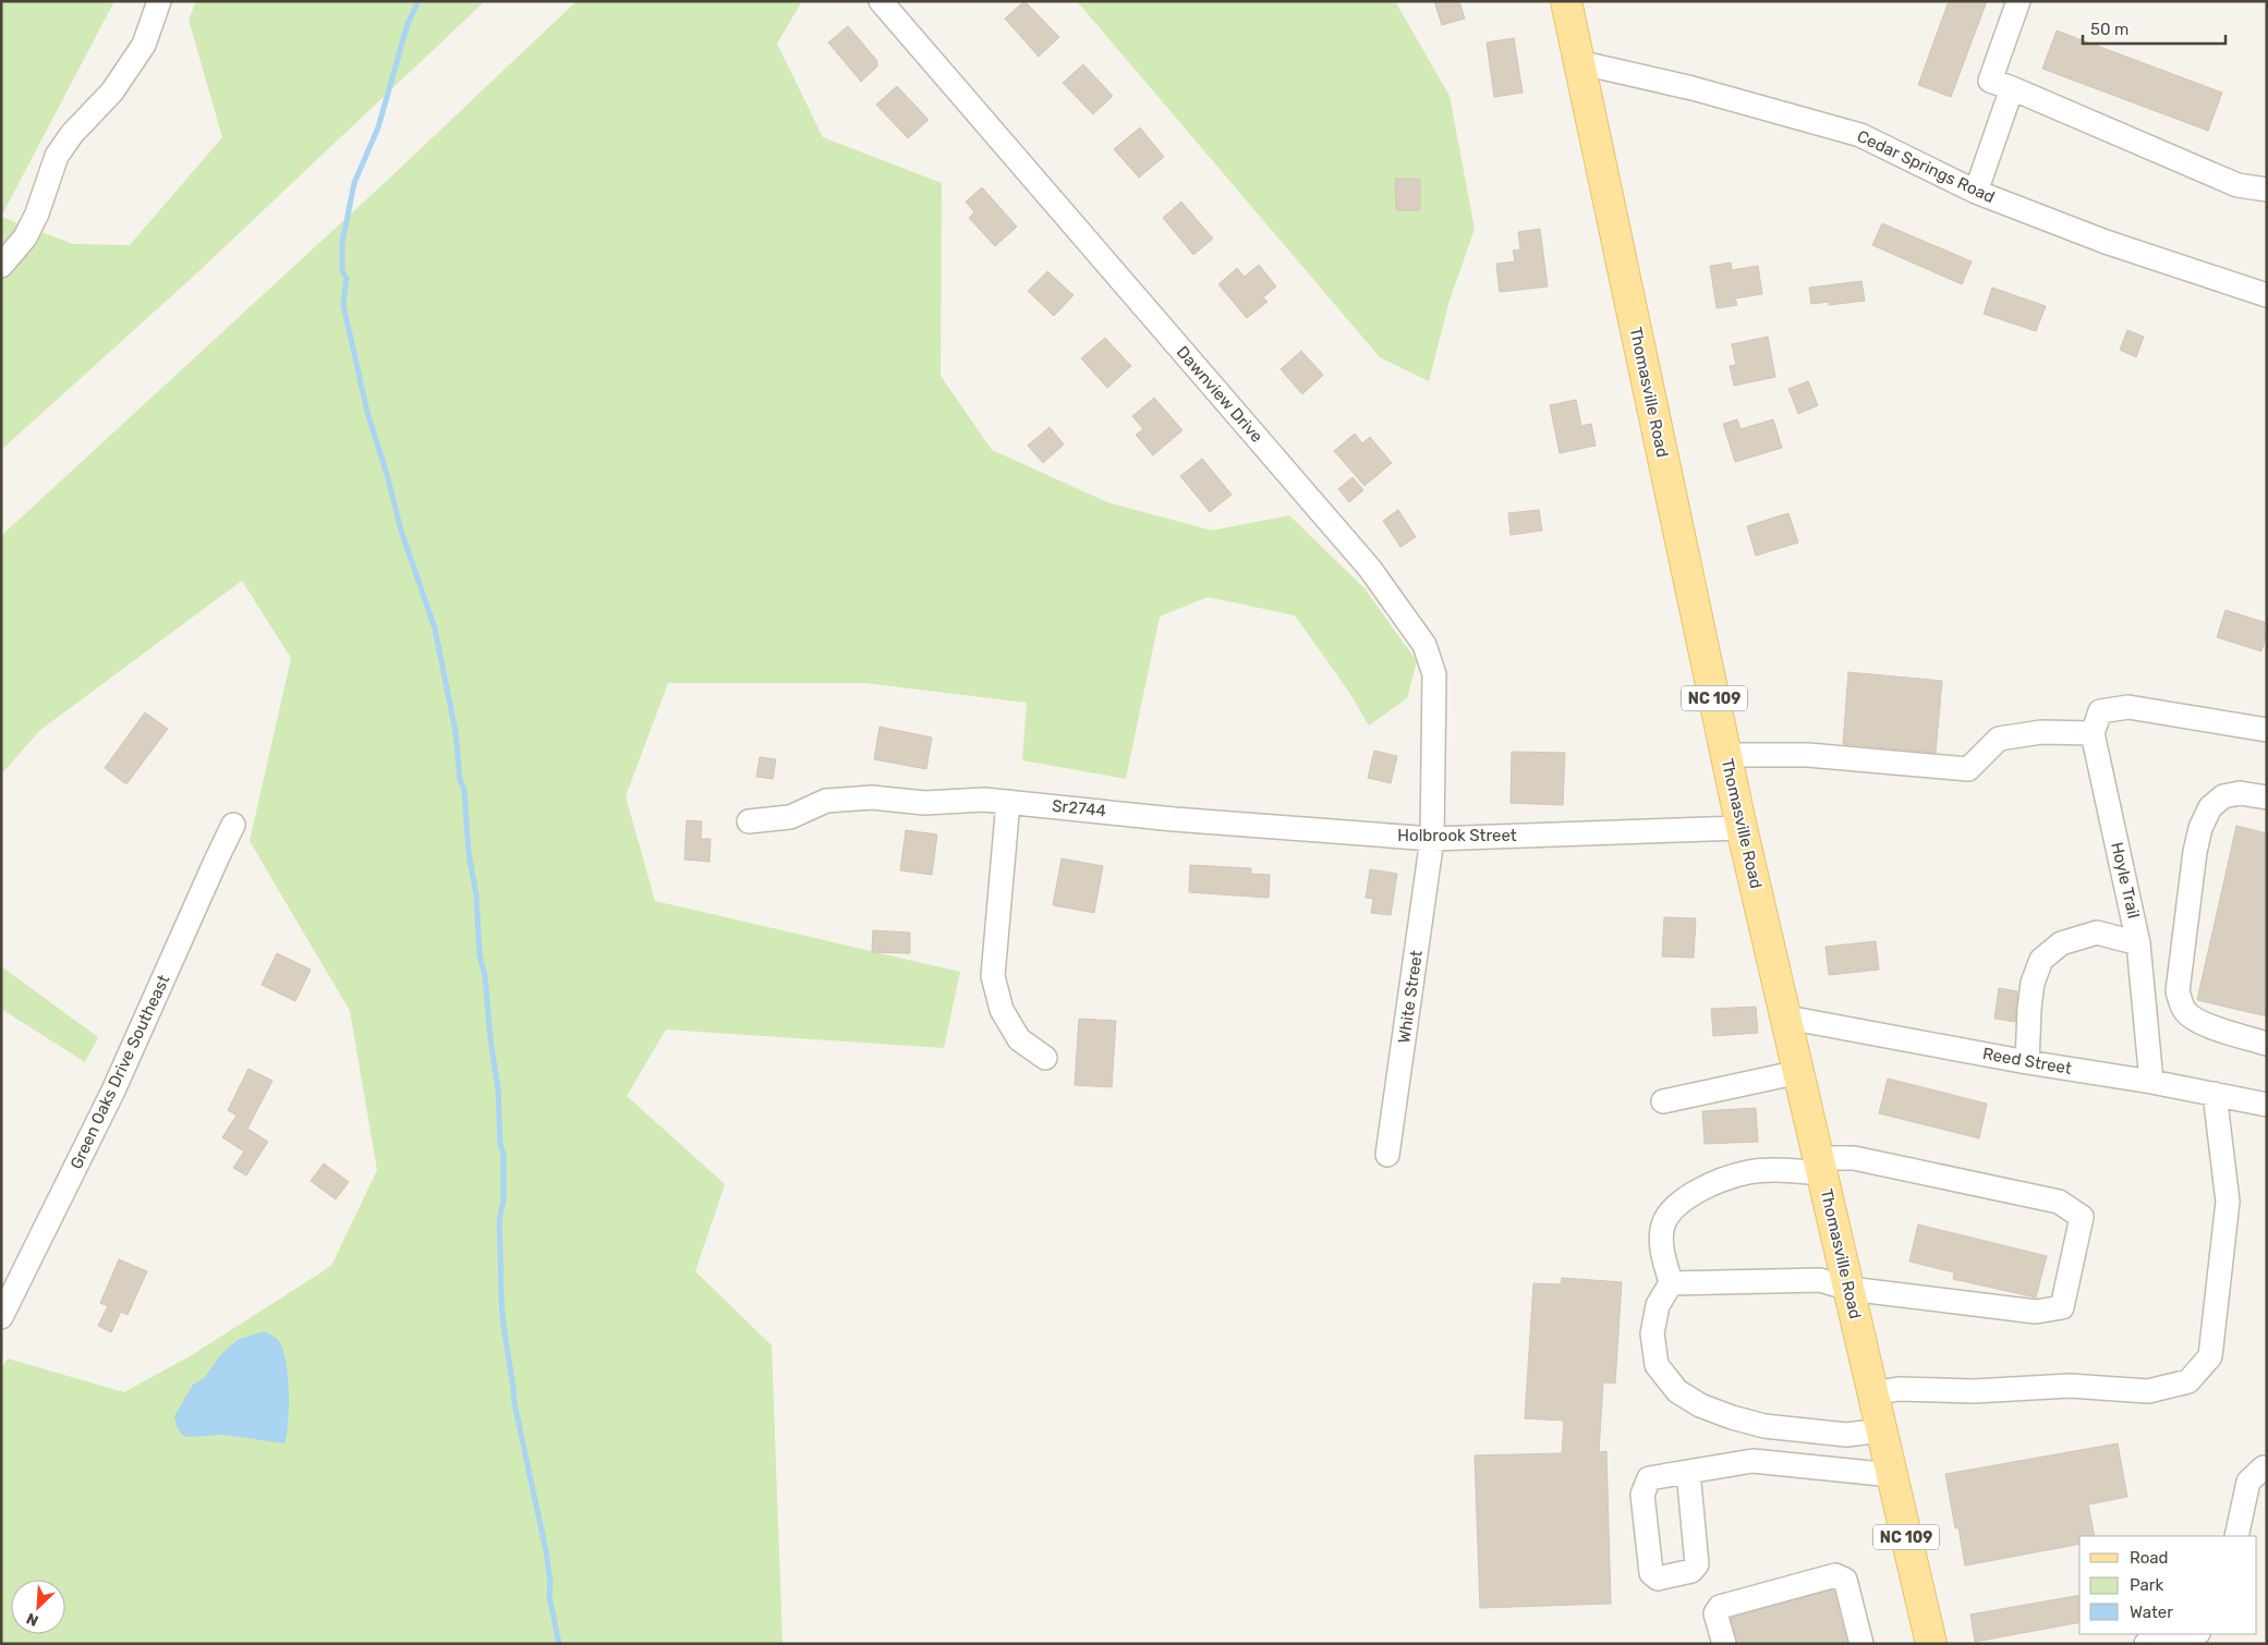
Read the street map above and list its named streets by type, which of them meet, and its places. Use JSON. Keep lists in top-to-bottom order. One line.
{"streets":{"main road":["Thomasville Road","NC 109"],"street":["Cedar Springs Road","Dawnview Drive","Sr2744","Holbrook Street","Hoyle Trail","White Street","Reed Street","Green Oaks Drive Southeast"]},"crossings":[["Cedar Springs Road","Thomasville Road"],["Thomasville Road","Holbrook Street"],["Thomasville Road","Reed Street"],["Dawnview Drive","Holbrook Street"],["Dawnview Drive","White Street"],["Sr2744","Holbrook Street"],["Holbrook Street","White Street"],["Hoyle Trail","Reed Street"]],"legend":["Road","Park","Water"],"scale_bar":"50 m","north":"bottom left"}
